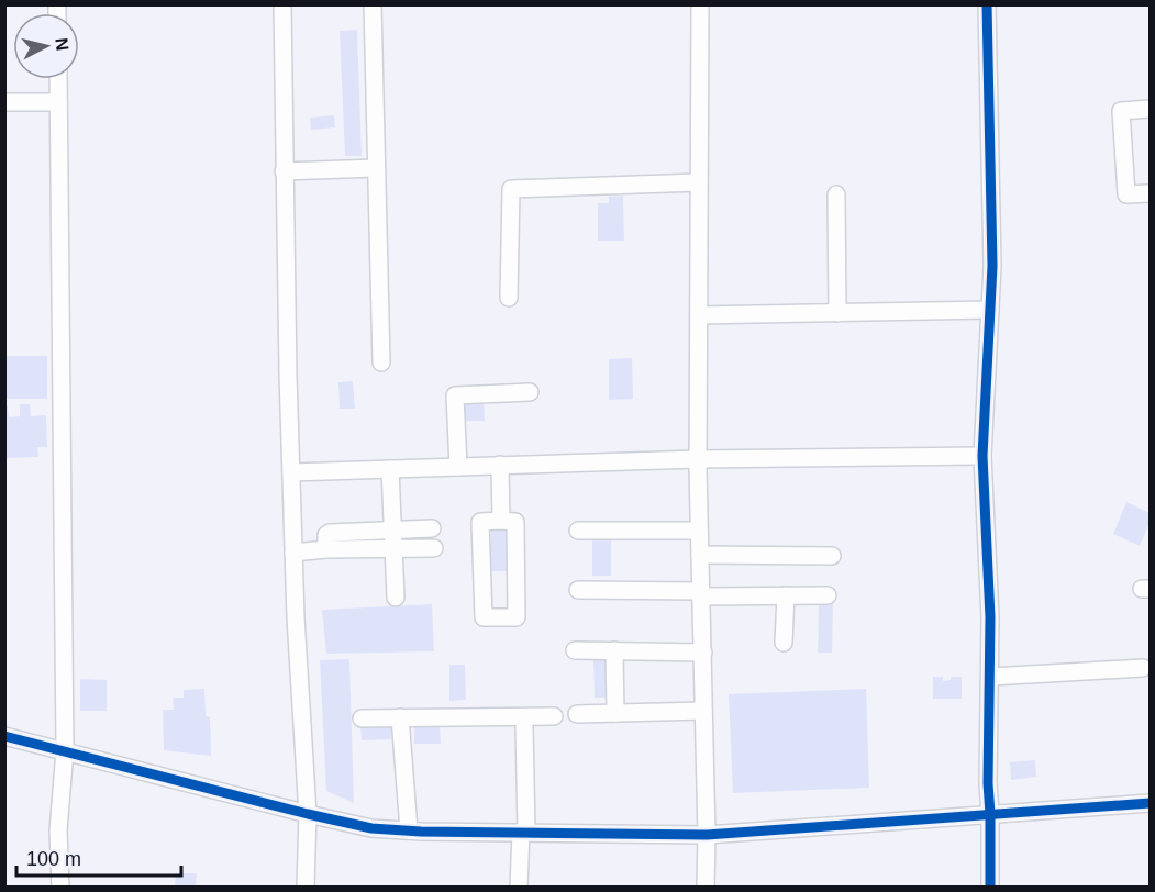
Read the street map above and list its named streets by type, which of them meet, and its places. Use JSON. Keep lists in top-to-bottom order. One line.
{"scale_bar":"100 m","north":"right"}
